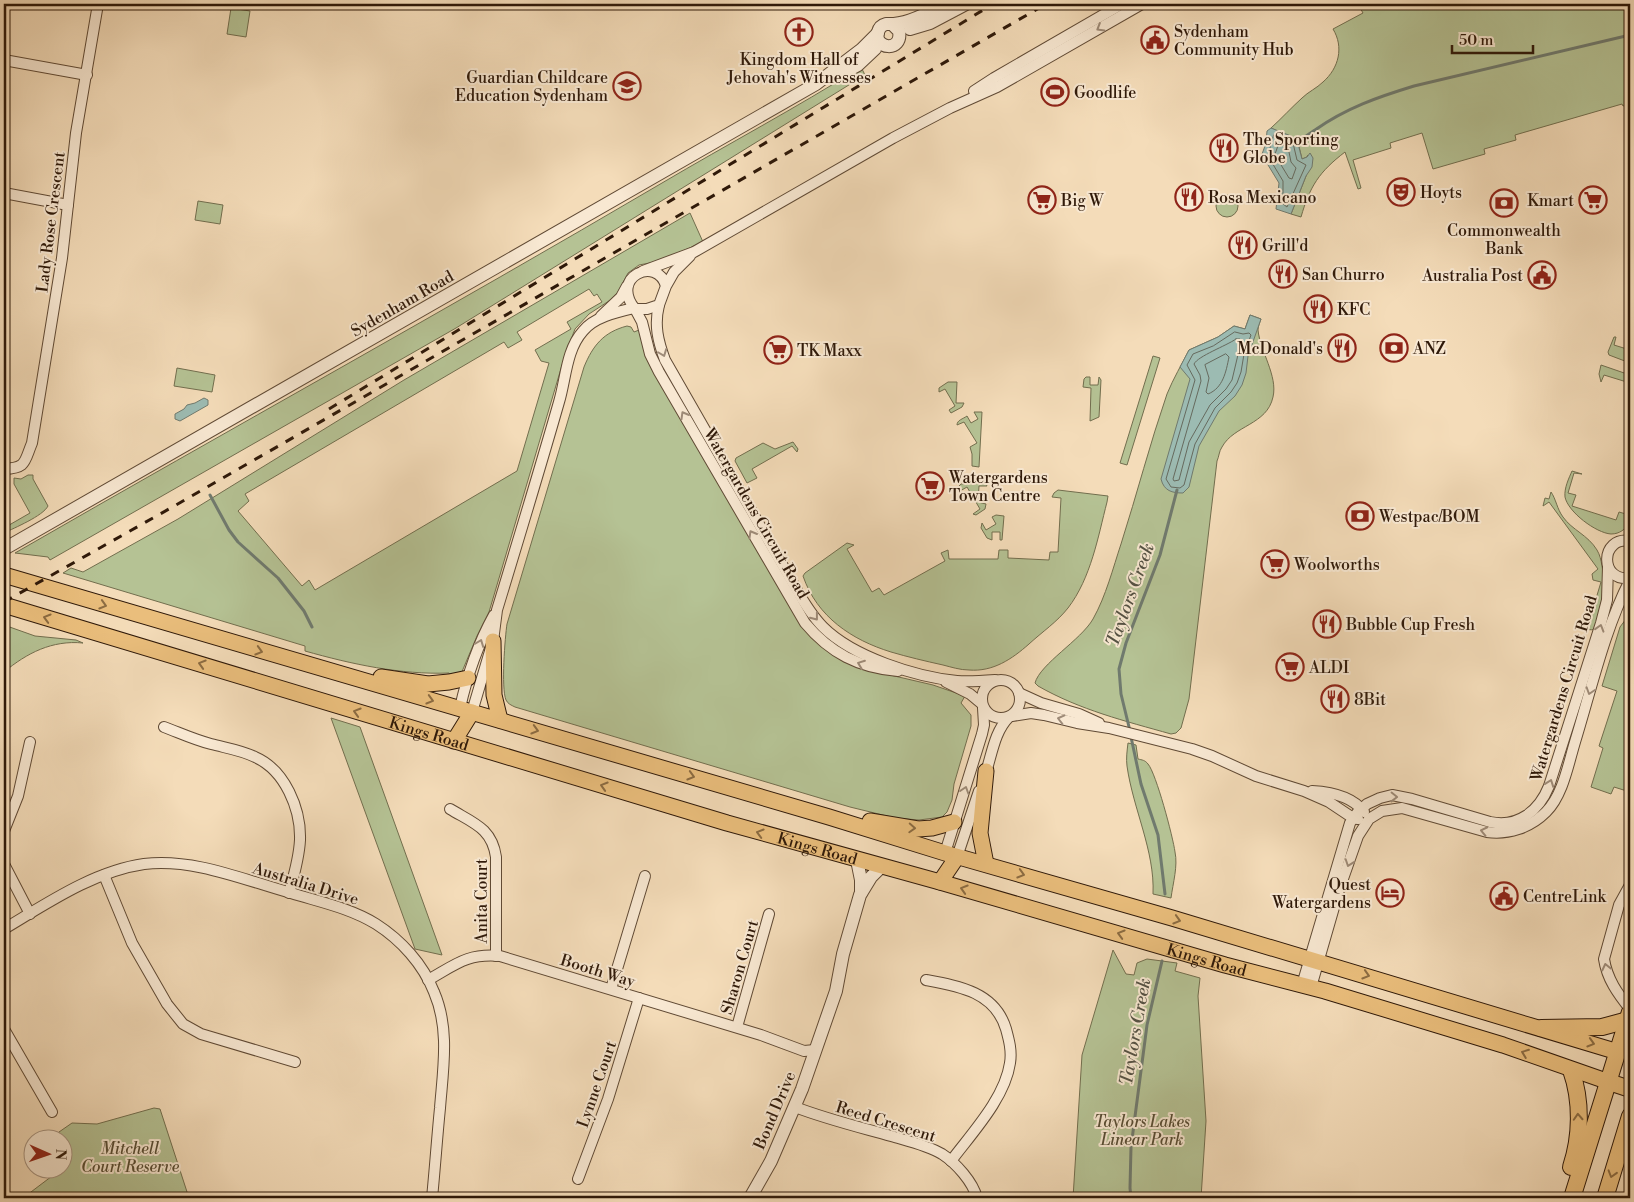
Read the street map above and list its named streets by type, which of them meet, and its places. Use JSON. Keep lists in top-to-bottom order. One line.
{"streets":{"highway":["Kings Road"],"street":["Lady Rose Crescent","Sydenham Road","Watergardens Circuit Road","Australia Drive","Anita Court","Sharon Court","Booth Way","Lynne Court","Bond Drive","Reed Crescent"]},"crossings":[["Australia Drive","Booth Way"],["Anita Court","Booth Way"],["Sharon Court","Booth Way"],["Booth Way","Lynne Court"],["Booth Way","Bond Drive"],["Bond Drive","Reed Crescent"]],"water":["Taylors Creek"],"parks":["Taylors Lakes Linear Park","Mitchell Court Reserve"],"places":{"church":["Kingdom Hall of Jehovah's Witnesses"],"public building":["Sydenham Community Hub","Australia Post","CentreLink"],"school or university":["Guardian Childcare Education Sydenham"],"sports":["Goodlife"],"restaurant":["The Sporting Globe","Rosa Mexicano","Grill'd","San Churro","KFC","McDonald's","Bubble Cup Fresh","8Bit"],"theatre":["Hoyts"],"supermarket":["Big W","Kmart","TK Maxx","Watergardens Town Centre","Woolworths","ALDI"],"bank":["Commonwealth Bank","ANZ","Westpac/BOM"],"hotel":["Quest Watergardens"]},"scale_bar":"50 m","north":"right"}
